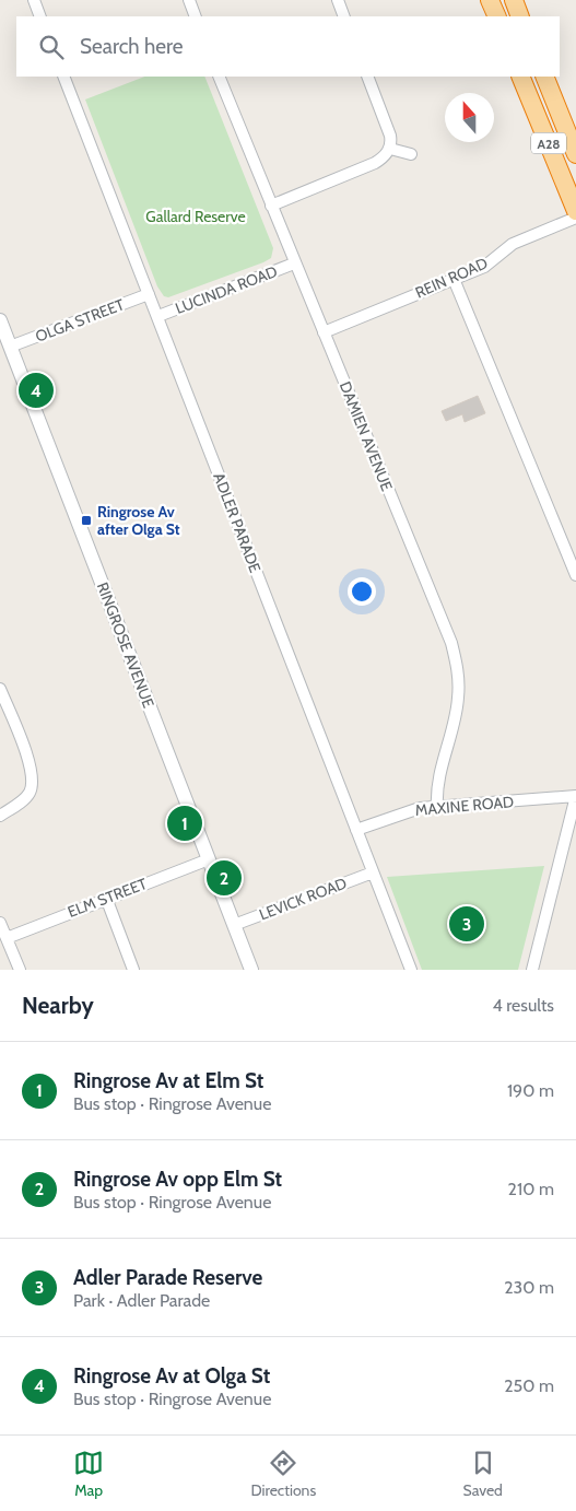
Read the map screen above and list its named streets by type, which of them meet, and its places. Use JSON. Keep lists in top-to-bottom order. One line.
{"streets":{"highway":["A28"],"street":["REIN ROAD","LUCINDA ROAD","OLGA STREET","DAMIEN AVENUE","ADLER PARADE","RINGROSE AVENUE","MAXINE ROAD","ELM STREET","LEVICK ROAD"]},"crossings":[["REIN ROAD","DAMIEN AVENUE"],["LUCINDA ROAD","DAMIEN AVENUE"],["LUCINDA ROAD","ADLER PARADE"],["OLGA STREET","ADLER PARADE"],["OLGA STREET","RINGROSE AVENUE"],["DAMIEN AVENUE","MAXINE ROAD"],["ADLER PARADE","MAXINE ROAD"],["ADLER PARADE","LEVICK ROAD"],["RINGROSE AVENUE","ELM STREET"],["RINGROSE AVENUE","LEVICK ROAD"]],"parks":["Gallard Reserve"],"places":{"transit":["Ringrose Av after Olga St"]},"north":"top","page":{"search":"Search here","pins":["4","1","2","3"],"heading":["Nearby","4 results"],"list":[{"mark":"1","name":"Ringrose Av at Elm St","note":"Bus stop · Ringrose Avenue","value":"190 m"},{"mark":"2","name":"Ringrose Av opp Elm St","note":"Bus stop · Ringrose Avenue","value":"210 m"},{"mark":"3","name":"Adler Parade Reserve","note":"Park · Adler Parade","value":"230 m"},{"mark":"4","name":"Ringrose Av at Olga St","note":"Bus stop · Ringrose Avenue","value":"250 m"}],"nav":["Map","Directions","Saved"]}}
